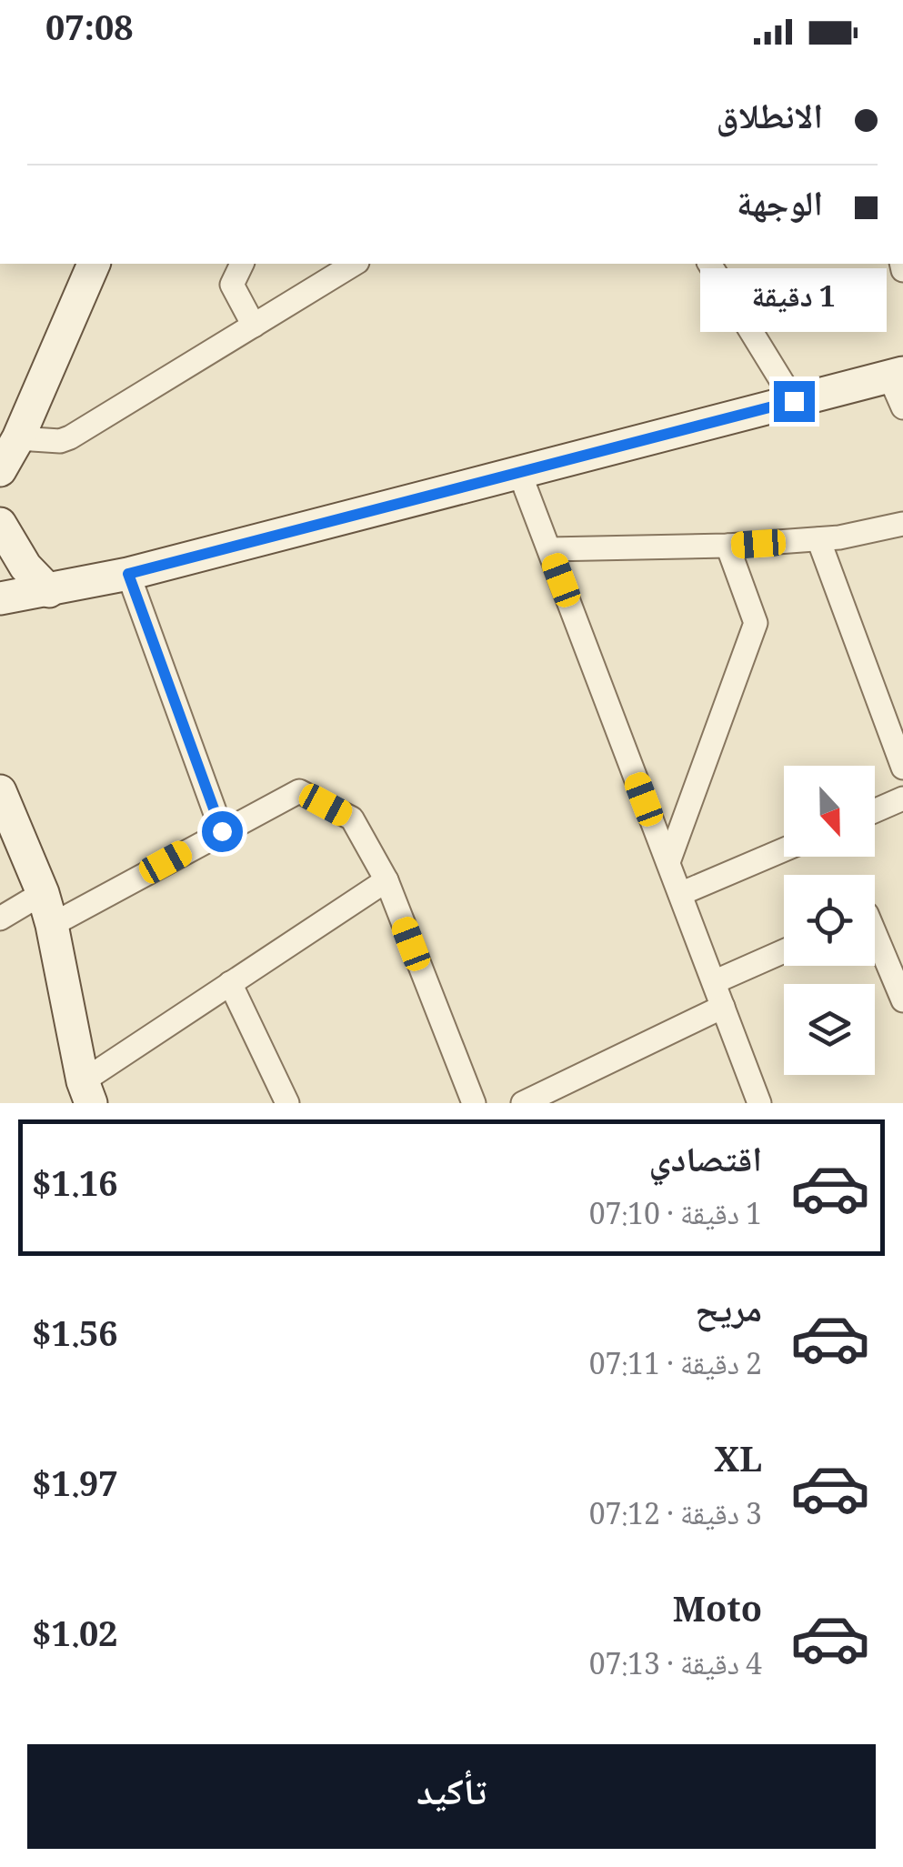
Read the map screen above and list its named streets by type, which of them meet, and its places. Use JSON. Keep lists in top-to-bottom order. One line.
{"north":"bottom","page":{"status":"07:08","banner":["الانطلاق","الوجهة"],"bubble":"1 دقيقة","list":[{"name":"اقتصادي","note":"1 دقيقة · 07:10","value":"$1.16"},{"name":"مريح","note":"2 دقيقة · 07:11","value":"$1.56"},{"name":"XL","note":"3 دقيقة · 07:12","value":"$1.97"},{"name":"Moto","note":"4 دقيقة · 07:13","value":"$1.02"}],"buttons":"تأكيد"}}
